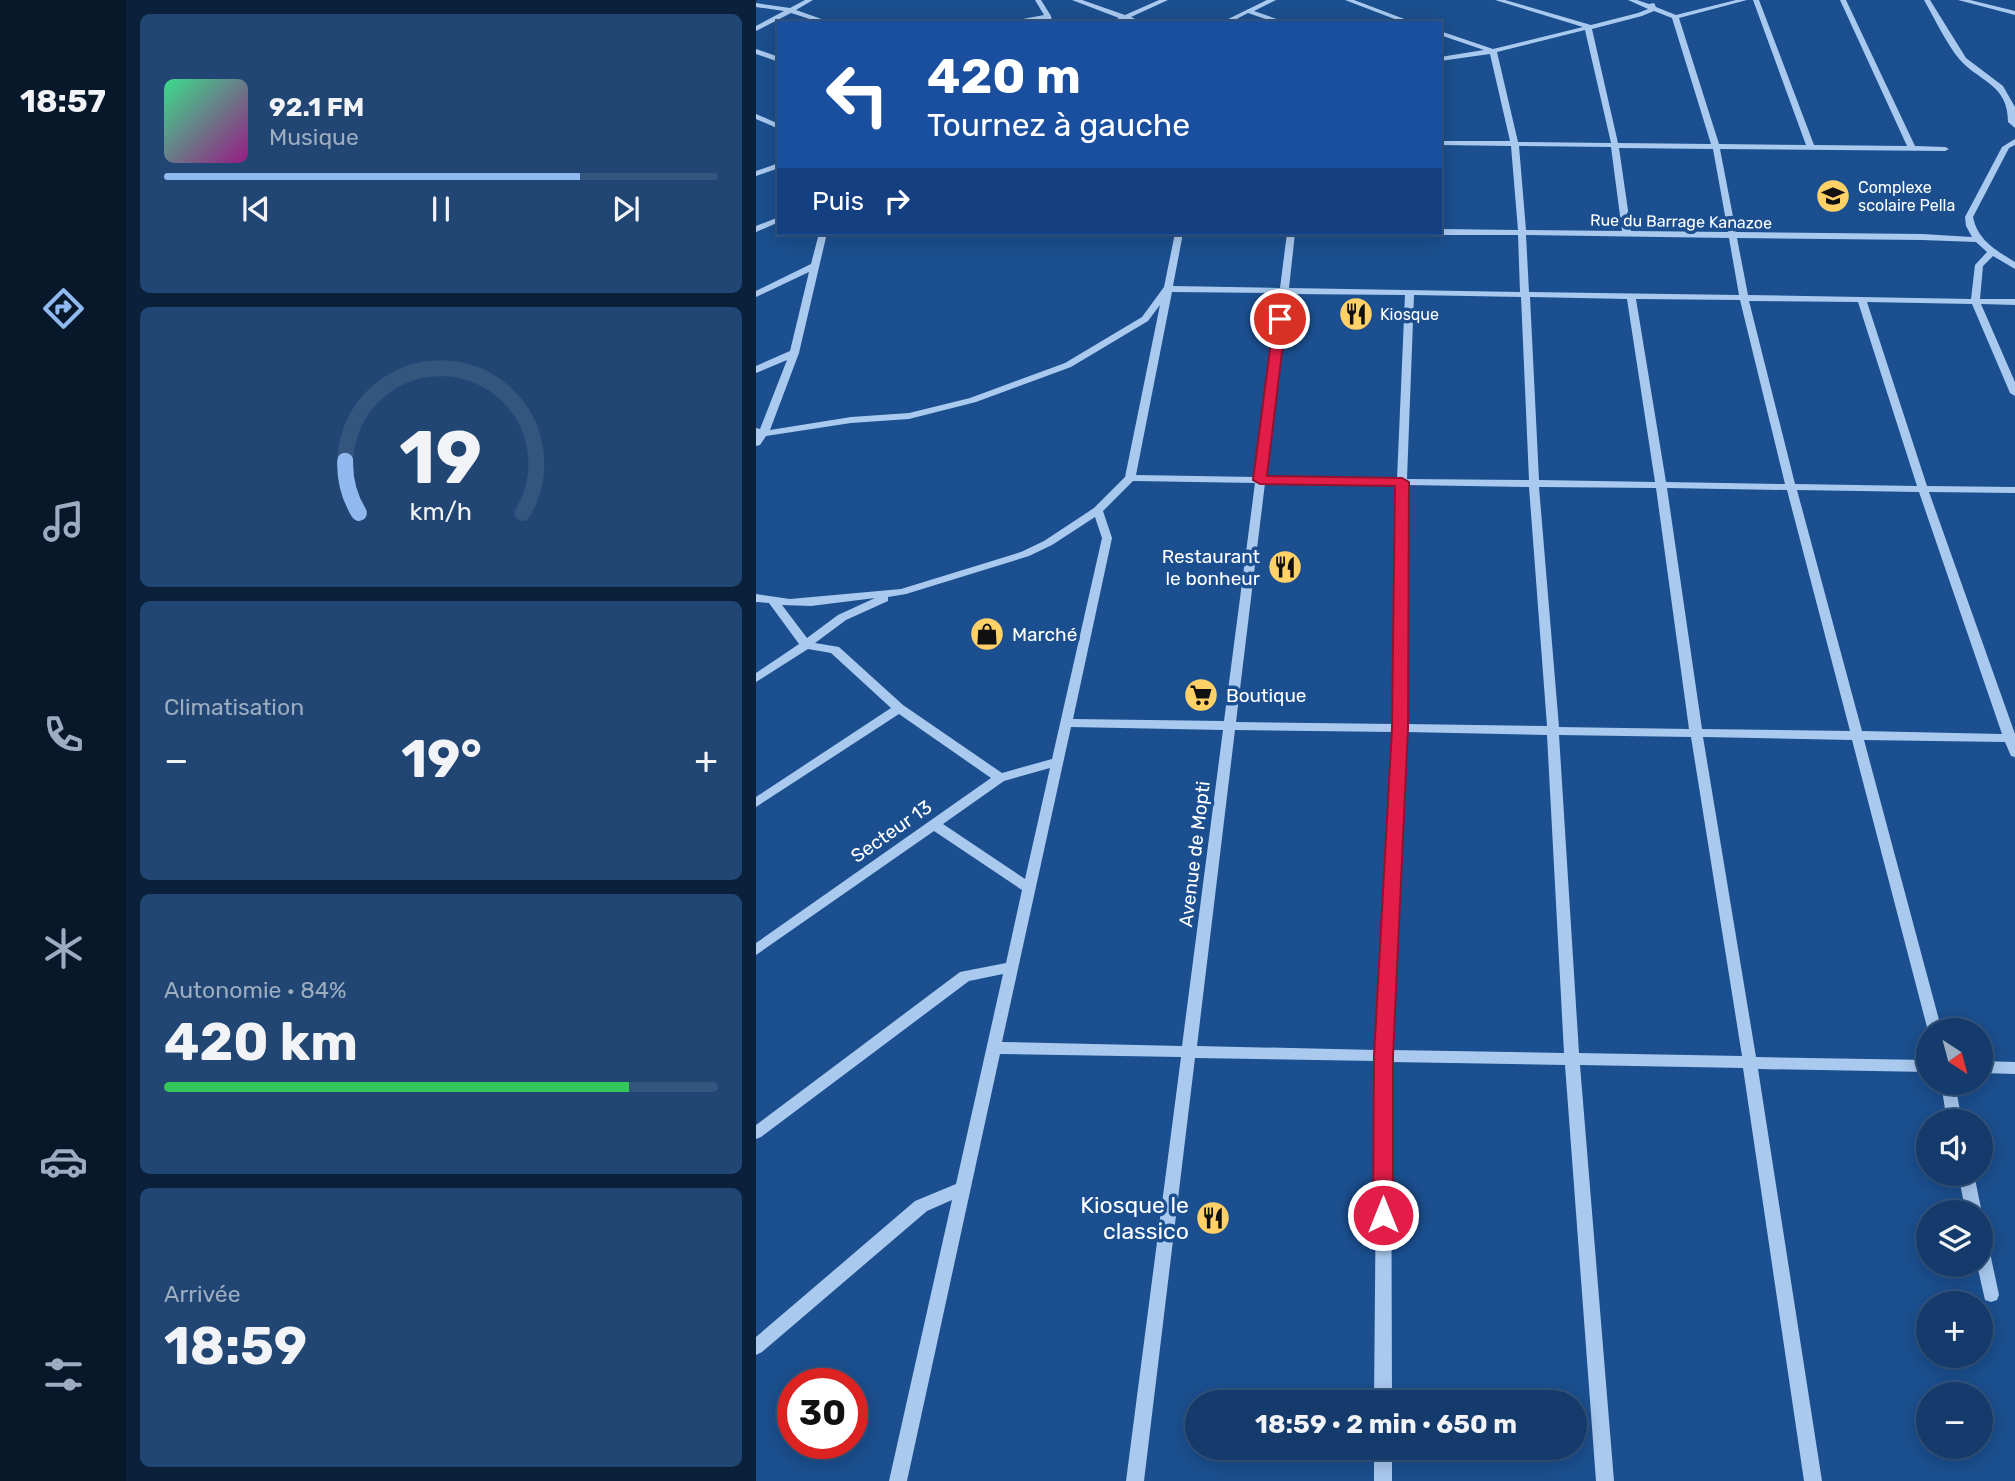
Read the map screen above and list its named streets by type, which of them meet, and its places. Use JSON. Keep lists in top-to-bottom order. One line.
{"streets":{"street":["Rue du Barrage Kanazoe","Secteur 13","Avenue de Mopti"]},"places":{"school or university":["Complexe scolaire Pella"],"restaurant":["Kiosque","Restaurant le bonheur","Kiosque le classico"],"shop":["Marché"],"supermarket":["Boutique"]},"north":"bottom right","page":{"tabs":"18:57","turn":["420 m","Tournez à gauche"],"song":["92.1 FM","Musique"],"then":"Puis","tile":["Climatisation",["Autonomie · 84%","420 km"],["Arrivée","18:59"]],"heat":["−","19°","+"],"map_buttons":["+","−"],"limit":"30","trip":"18:59 · 2 min · 650 m","gauge":["19","km/h"]}}
